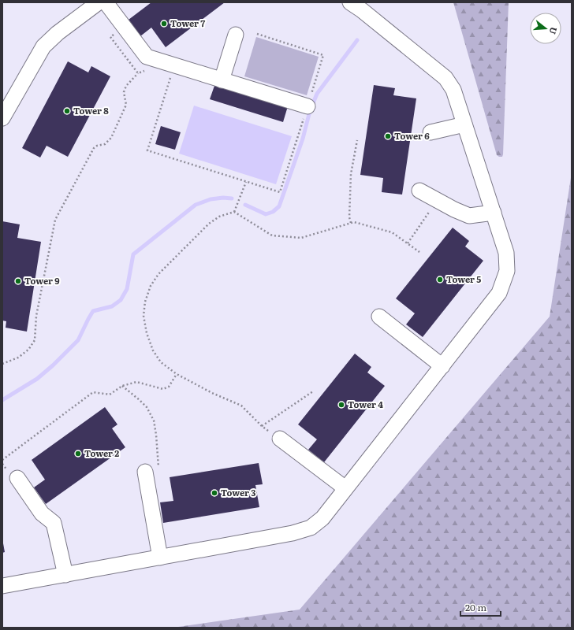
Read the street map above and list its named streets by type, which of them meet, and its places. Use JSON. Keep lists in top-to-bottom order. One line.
{"places":["Tower 7","Tower 8","Tower 6","Tower 5","Tower 9","Tower 4","Tower 2","Tower 3"],"scale_bar":"20 m","north":"right"}
